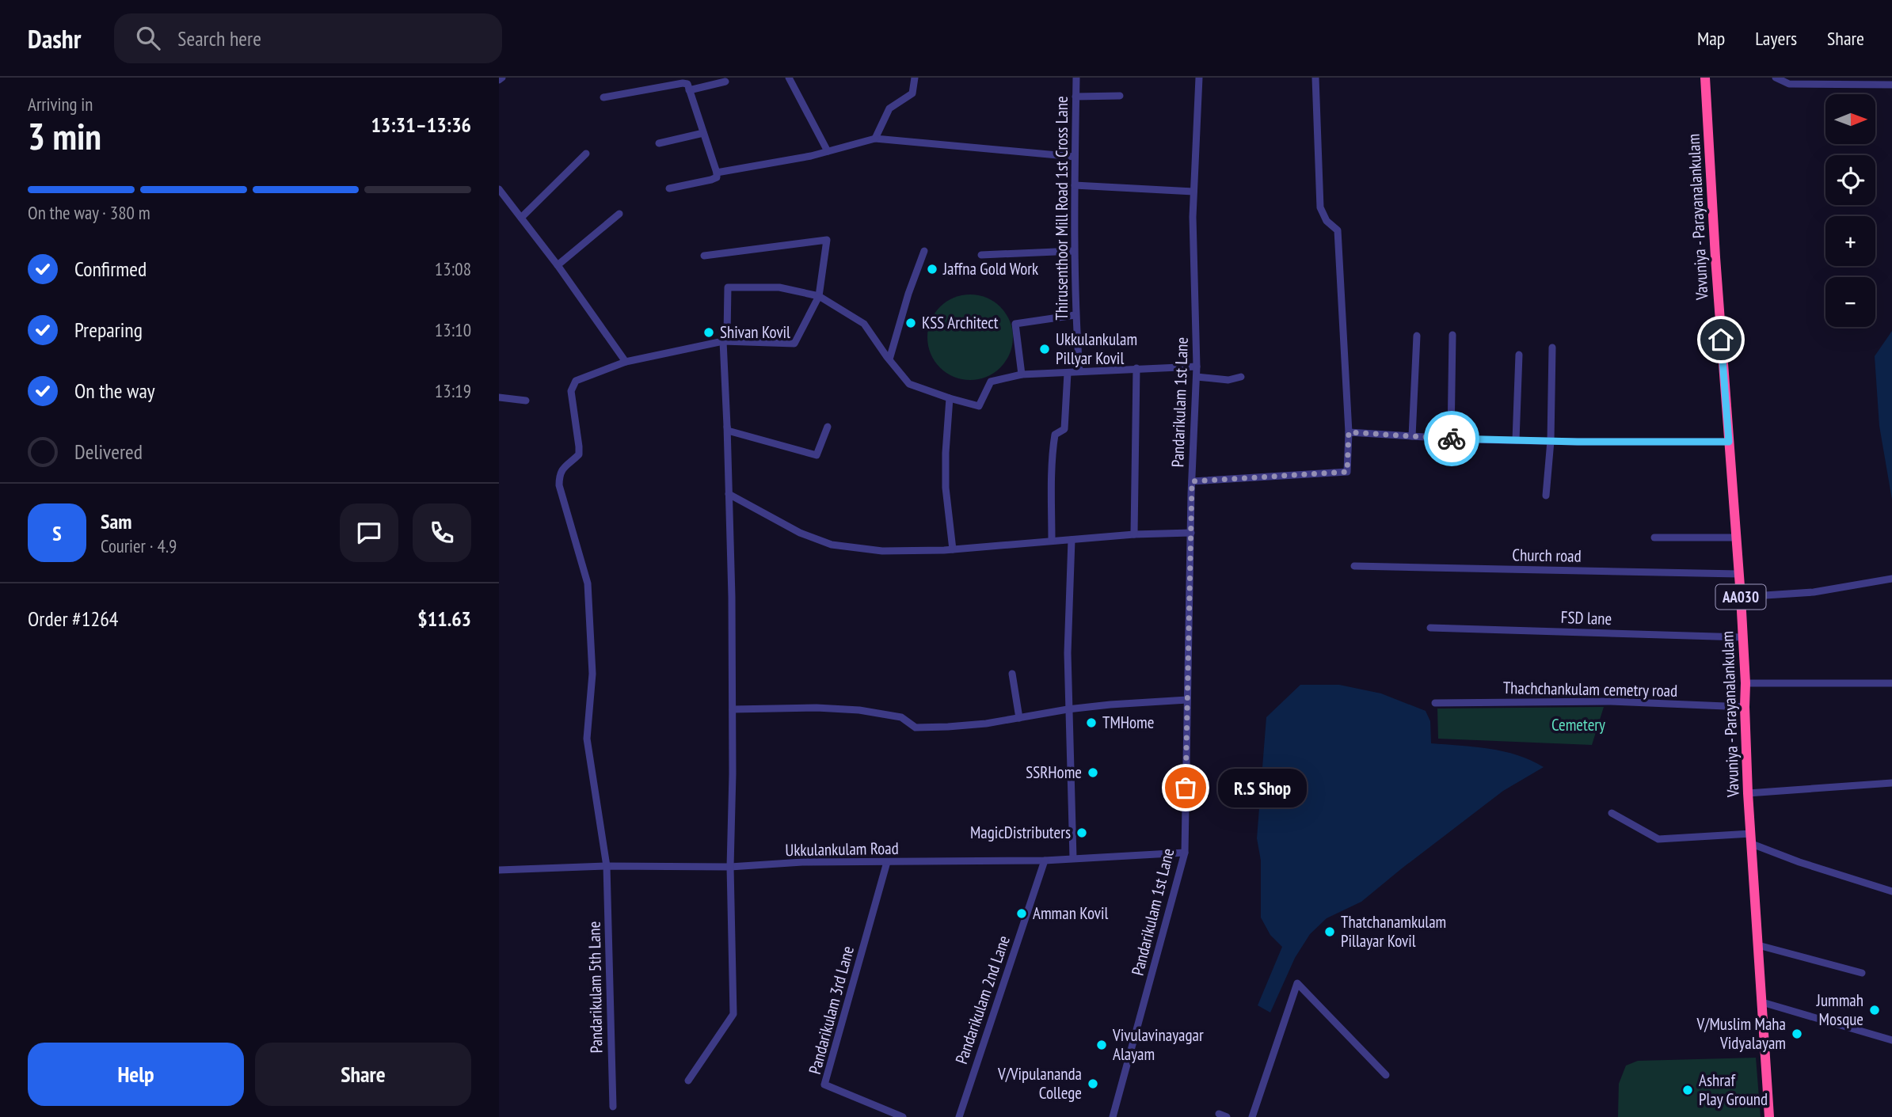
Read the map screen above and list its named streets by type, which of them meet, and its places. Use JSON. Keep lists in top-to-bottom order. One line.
{"streets":{"highway":["Vavuniya - Parayanalankulam","AA030"],"street":["Thirusenthoor Mill Road 1st Cross Lane","Pandarikulam 1st Lane","Church road","FSD lane","Thachchankulam cemetry road","Ukkulankulam Road","Pandarikulam 5th Lane","Pandarikulam 2nd Lane","Pandarikulam 3rd Lane"]},"crossings":[["Vavuniya - Parayanalankulam","Church road"],["Vavuniya - Parayanalankulam","FSD lane"],["Vavuniya - Parayanalankulam","Thachchankulam cemetry road"],["Pandarikulam 1st Lane","Ukkulankulam Road"],["Ukkulankulam Road","Pandarikulam 5th Lane"],["Ukkulankulam Road","Pandarikulam 2nd Lane"],["Ukkulankulam Road","Pandarikulam 3rd Lane"]],"parks":["Cemetery"],"places":["Jaffna Gold Work","KSS Architect","Shivan Kovil","Ukkulankulam Pillyar Kovil","TMHome","SSRHome","R.S Shop","MagicDistributers","Amman Kovil","Thatchanamkulam Pillayar Kovil","Jummah Mosque","V/Muslim Maha Vidyalayam","Vivulavinayagar Alayam","V/Vipulananda College","Ashraf Play Ground"],"north":"right","page":{"header":"Dashr","search":"Search here","nav":["Map","Layers","Share"],"heading":["3 min","Arriving in","13:31–13:36"],"panel":["Sam","Courier · 4.9","Order #1264","$11.63"],"map_buttons":["+","−"],"bar":"On the way · 380 m","list":[["Confirmed","13:08"],["Preparing","13:10"],["On the way","13:19"],"Delivered"],"round":"S","bubble":"R.S Shop","buttons":["Help","Share"]}}
